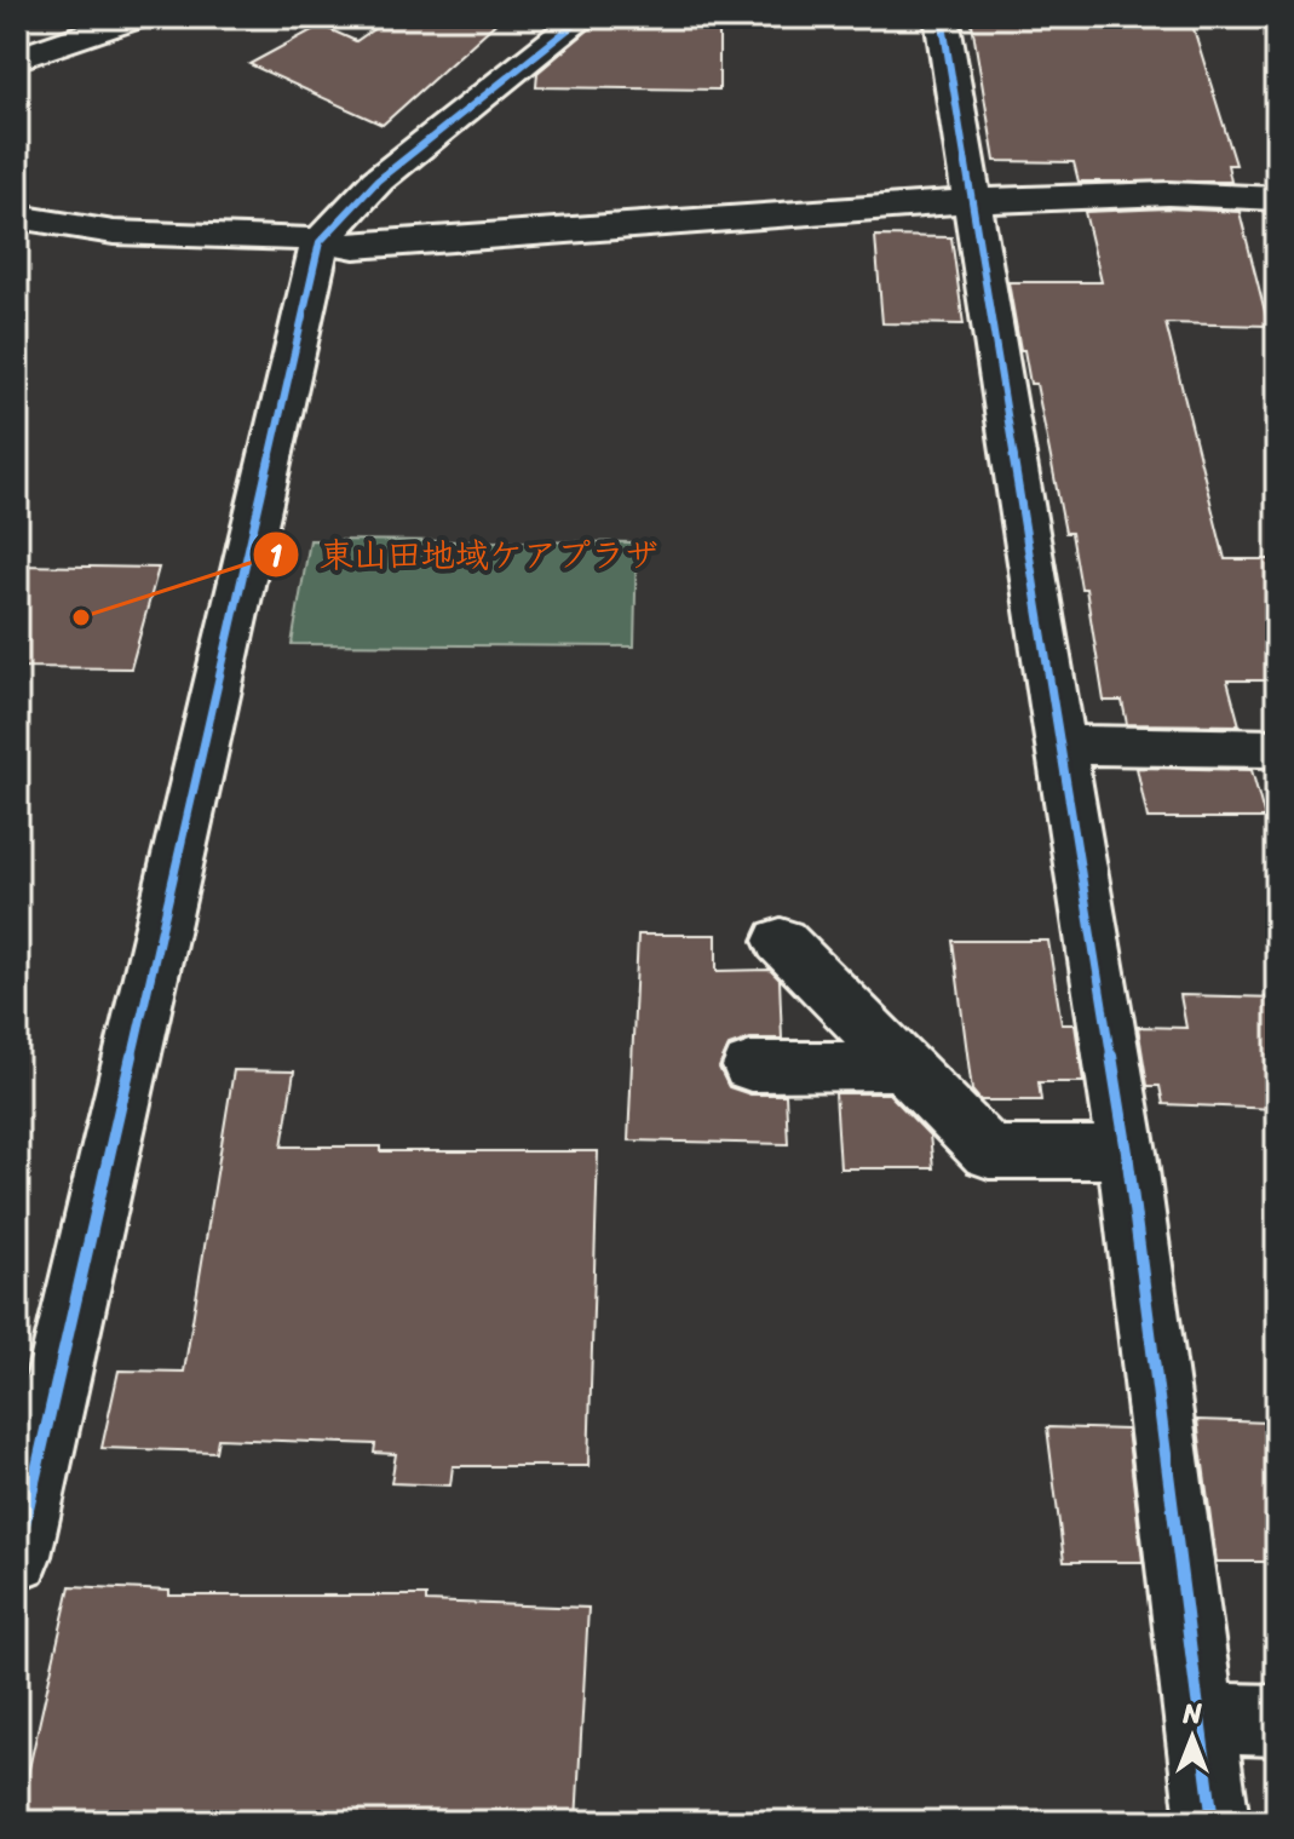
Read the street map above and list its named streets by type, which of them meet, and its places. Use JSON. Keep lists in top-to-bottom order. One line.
{"places":["東山田地域ケアプラザ"],"north":"top"}
